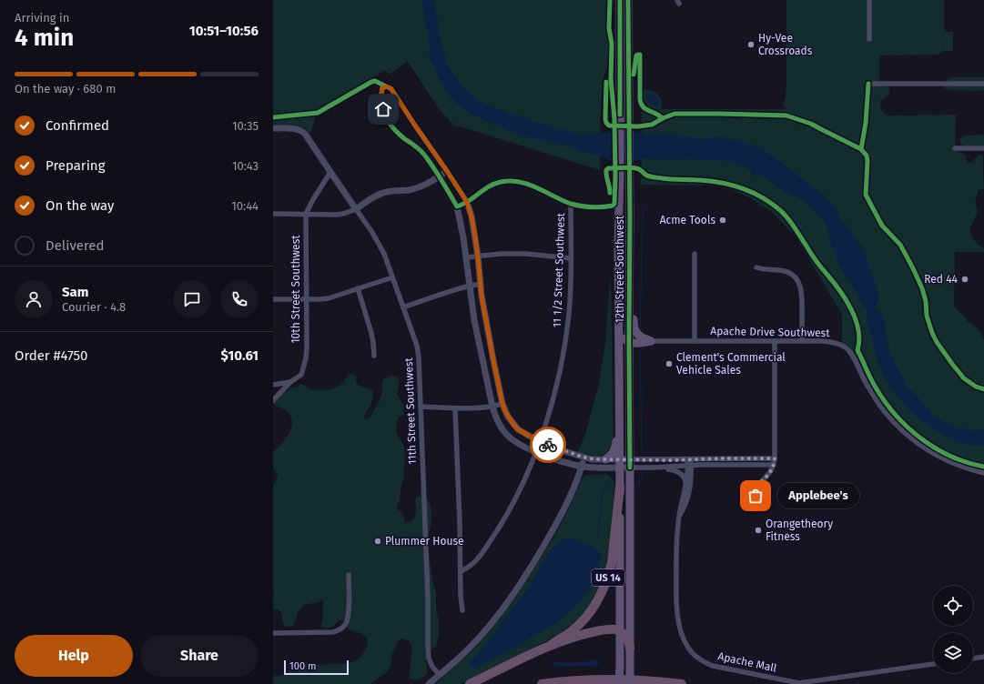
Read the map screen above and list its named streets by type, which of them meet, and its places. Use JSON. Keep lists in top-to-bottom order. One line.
{"streets":{"highway":["US 14"],"main road":["12th Street Southwest"],"street":["11 1/2 Street Southwest","10th Street Southwest","Apache Drive Southwest","11th Street Southwest","Apache Mall"]},"crossings":[["12th Street Southwest","US 14"],["10th Street Southwest","11th Street Southwest"]],"places":["Hy-Vee Crossroads","Acme Tools","Red 44","Clement's Commercial Vehicle Sales","Applebee's","Orangetheory Fitness","Plummer House"],"scale_bar":"100 m","page":{"heading":["4 min","Arriving in","10:51–10:56"],"panel":["Sam","Courier · 4.8","Order #4750","$10.61"],"bar":"On the way · 680 m","list":[["Confirmed","10:35"],["Preparing","10:43"],["On the way","10:44"],"Delivered"],"bubble":"Applebee's","buttons":["Help","Share"],"scale":"100 m"}}
